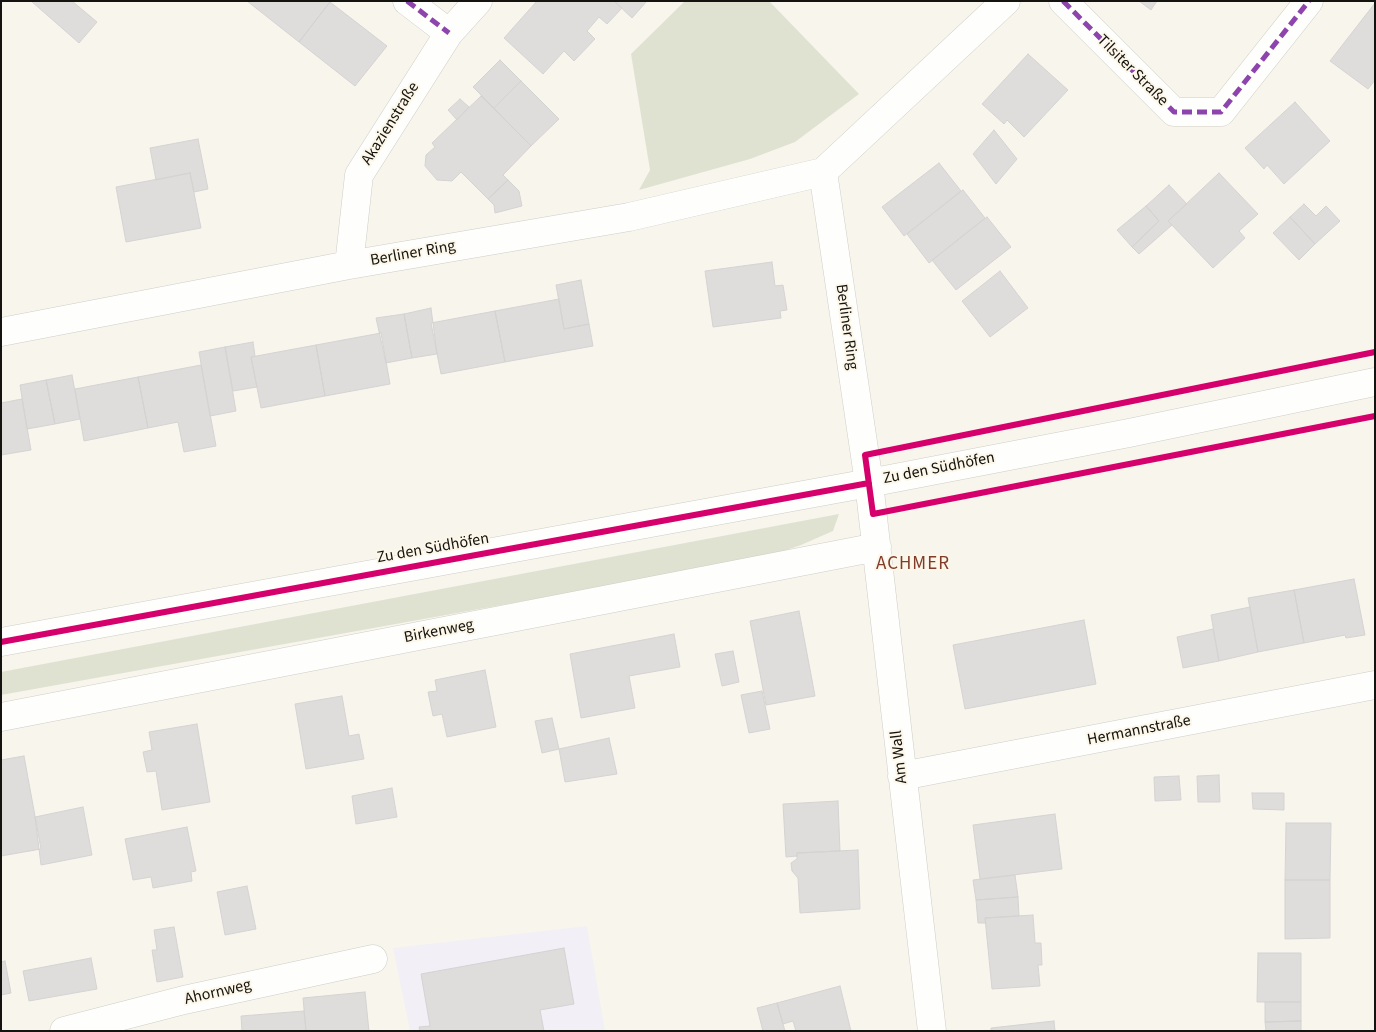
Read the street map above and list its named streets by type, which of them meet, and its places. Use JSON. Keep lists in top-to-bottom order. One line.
{"streets":{"street":["Tilsiter Straße","Akazienstraße","Berliner Ring","Zu den Südhöfen","Birkenweg","Hermannstraße","Am Wall","Ahornweg"]},"crossings":[["Akazienstraße","Berliner Ring"],["Berliner Ring","Zu den Südhöfen"],["Berliner Ring","Am Wall"],["Zu den Südhöfen","Am Wall"],["Birkenweg","Am Wall"],["Hermannstraße","Am Wall"]],"districts":["ACHMER"]}
